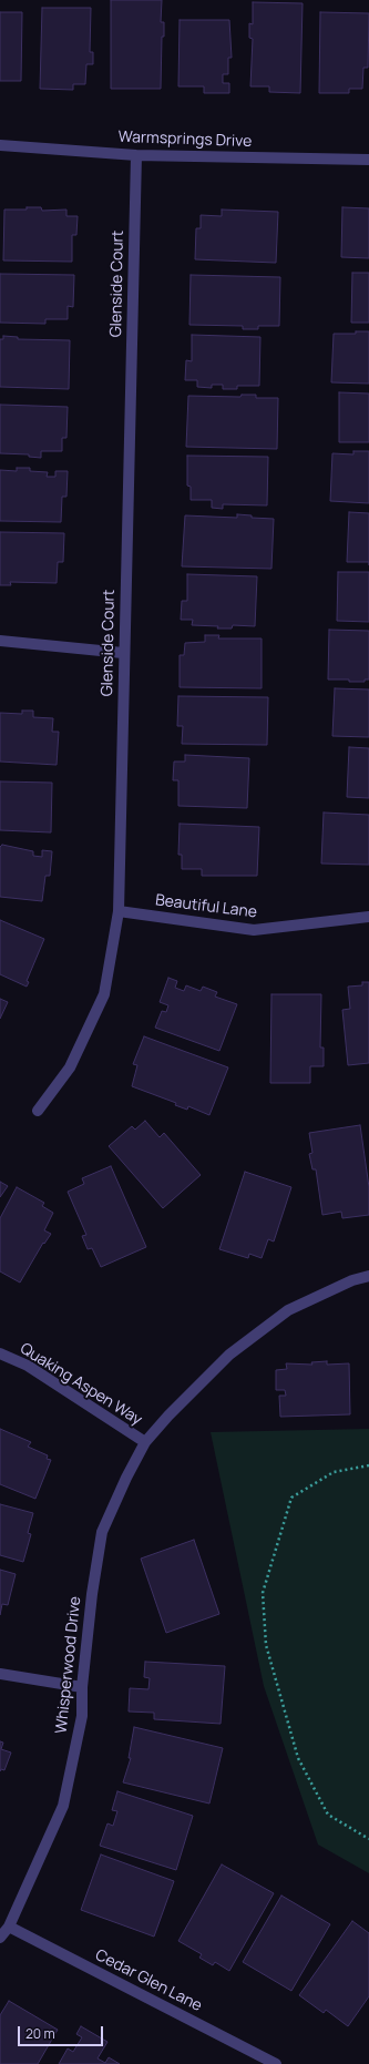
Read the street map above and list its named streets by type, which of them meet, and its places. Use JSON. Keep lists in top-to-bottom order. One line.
{"streets":{"street":["Warmsprings Drive","Glenside Court","Beautiful Lane","Quaking Aspen Way","Whisperwood Drive","Cedar Glen Lane"]},"crossings":[["Warmsprings Drive","Glenside Court"],["Glenside Court","Beautiful Lane"],["Quaking Aspen Way","Whisperwood Drive"],["Whisperwood Drive","Cedar Glen Lane"]],"scale_bar":"20 m"}
